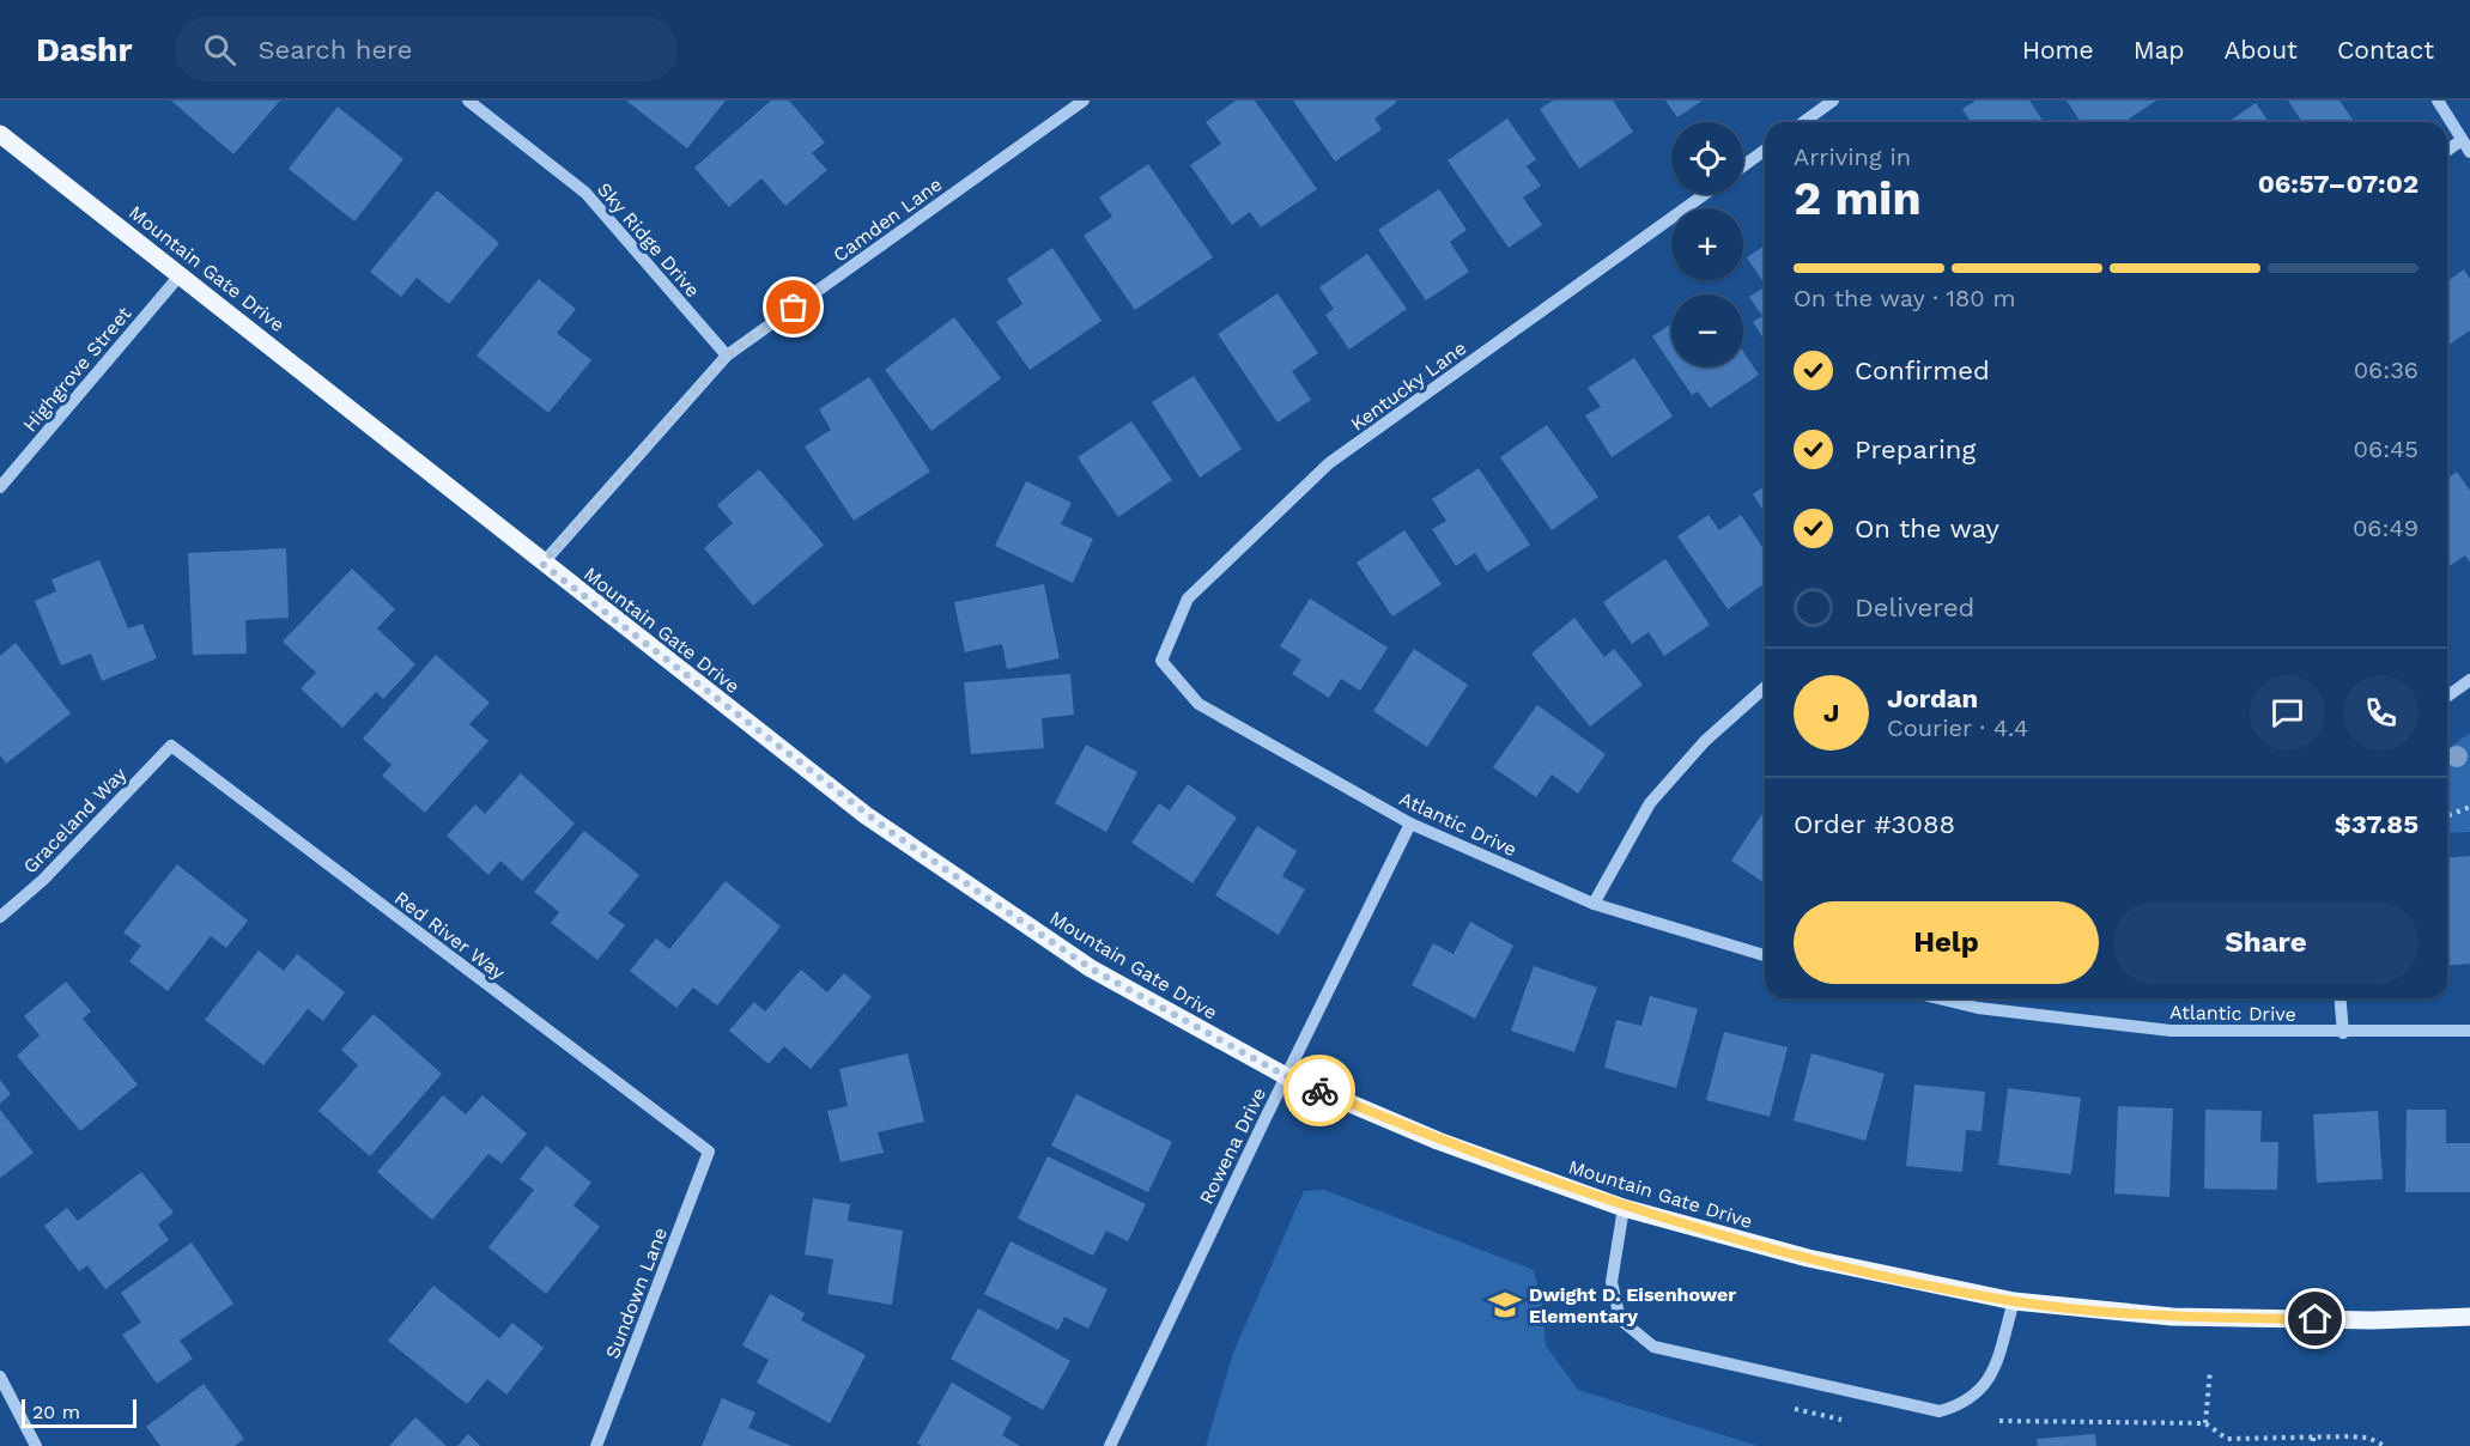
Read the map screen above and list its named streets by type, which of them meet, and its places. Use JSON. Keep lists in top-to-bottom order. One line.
{"streets":{"main road":["Mountain Gate Drive"],"street":["Camden Lane","Sky Ridge Drive","Highgrove Street","Kentucky Lane","Graceland Way","Atlantic Drive","Red River Way","Rowena Drive","Sundown Lane"]},"crossings":[["Camden Lane","Sky Ridge Drive"],["Camden Lane","Mountain Gate Drive"],["Mountain Gate Drive","Highgrove Street"],["Mountain Gate Drive","Rowena Drive"],["Kentucky Lane","Atlantic Drive"],["Graceland Way","Red River Way"],["Atlantic Drive","Rowena Drive"],["Red River Way","Sundown Lane"]],"places":{"school or university":["Dwight D. Eisenhower Elementary"]},"scale_bar":"20 m","page":{"header":"Dashr","search":"Search here","nav":["Home","Map","About","Contact"],"map_buttons":["+","−"],"heading":["2 min","Arriving in","06:57–07:02"],"panel":["Jordan","Courier · 4.4","Order #3088","$37.85"],"bar":"On the way · 180 m","list":[["Confirmed","06:36"],["Preparing","06:45"],["On the way","06:49"],"Delivered"],"round":"J","buttons":["Help","Share"],"scale":"20 m"}}
